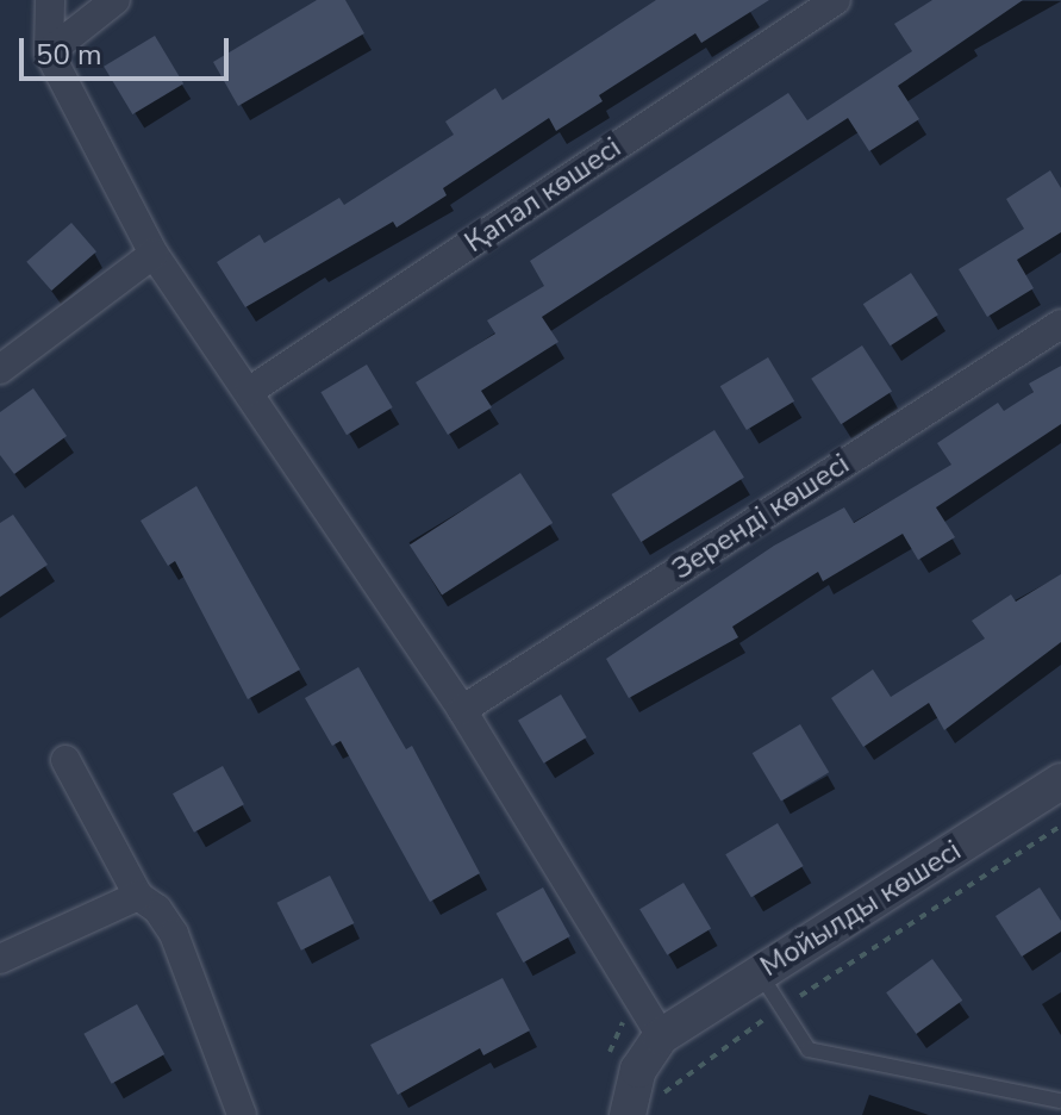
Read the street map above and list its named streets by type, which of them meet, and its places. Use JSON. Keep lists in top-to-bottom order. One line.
{"streets":{"street":["Қапал көшесі","Зеренді көшесі","Мойылды көшесі"]},"scale_bar":"50 m"}
